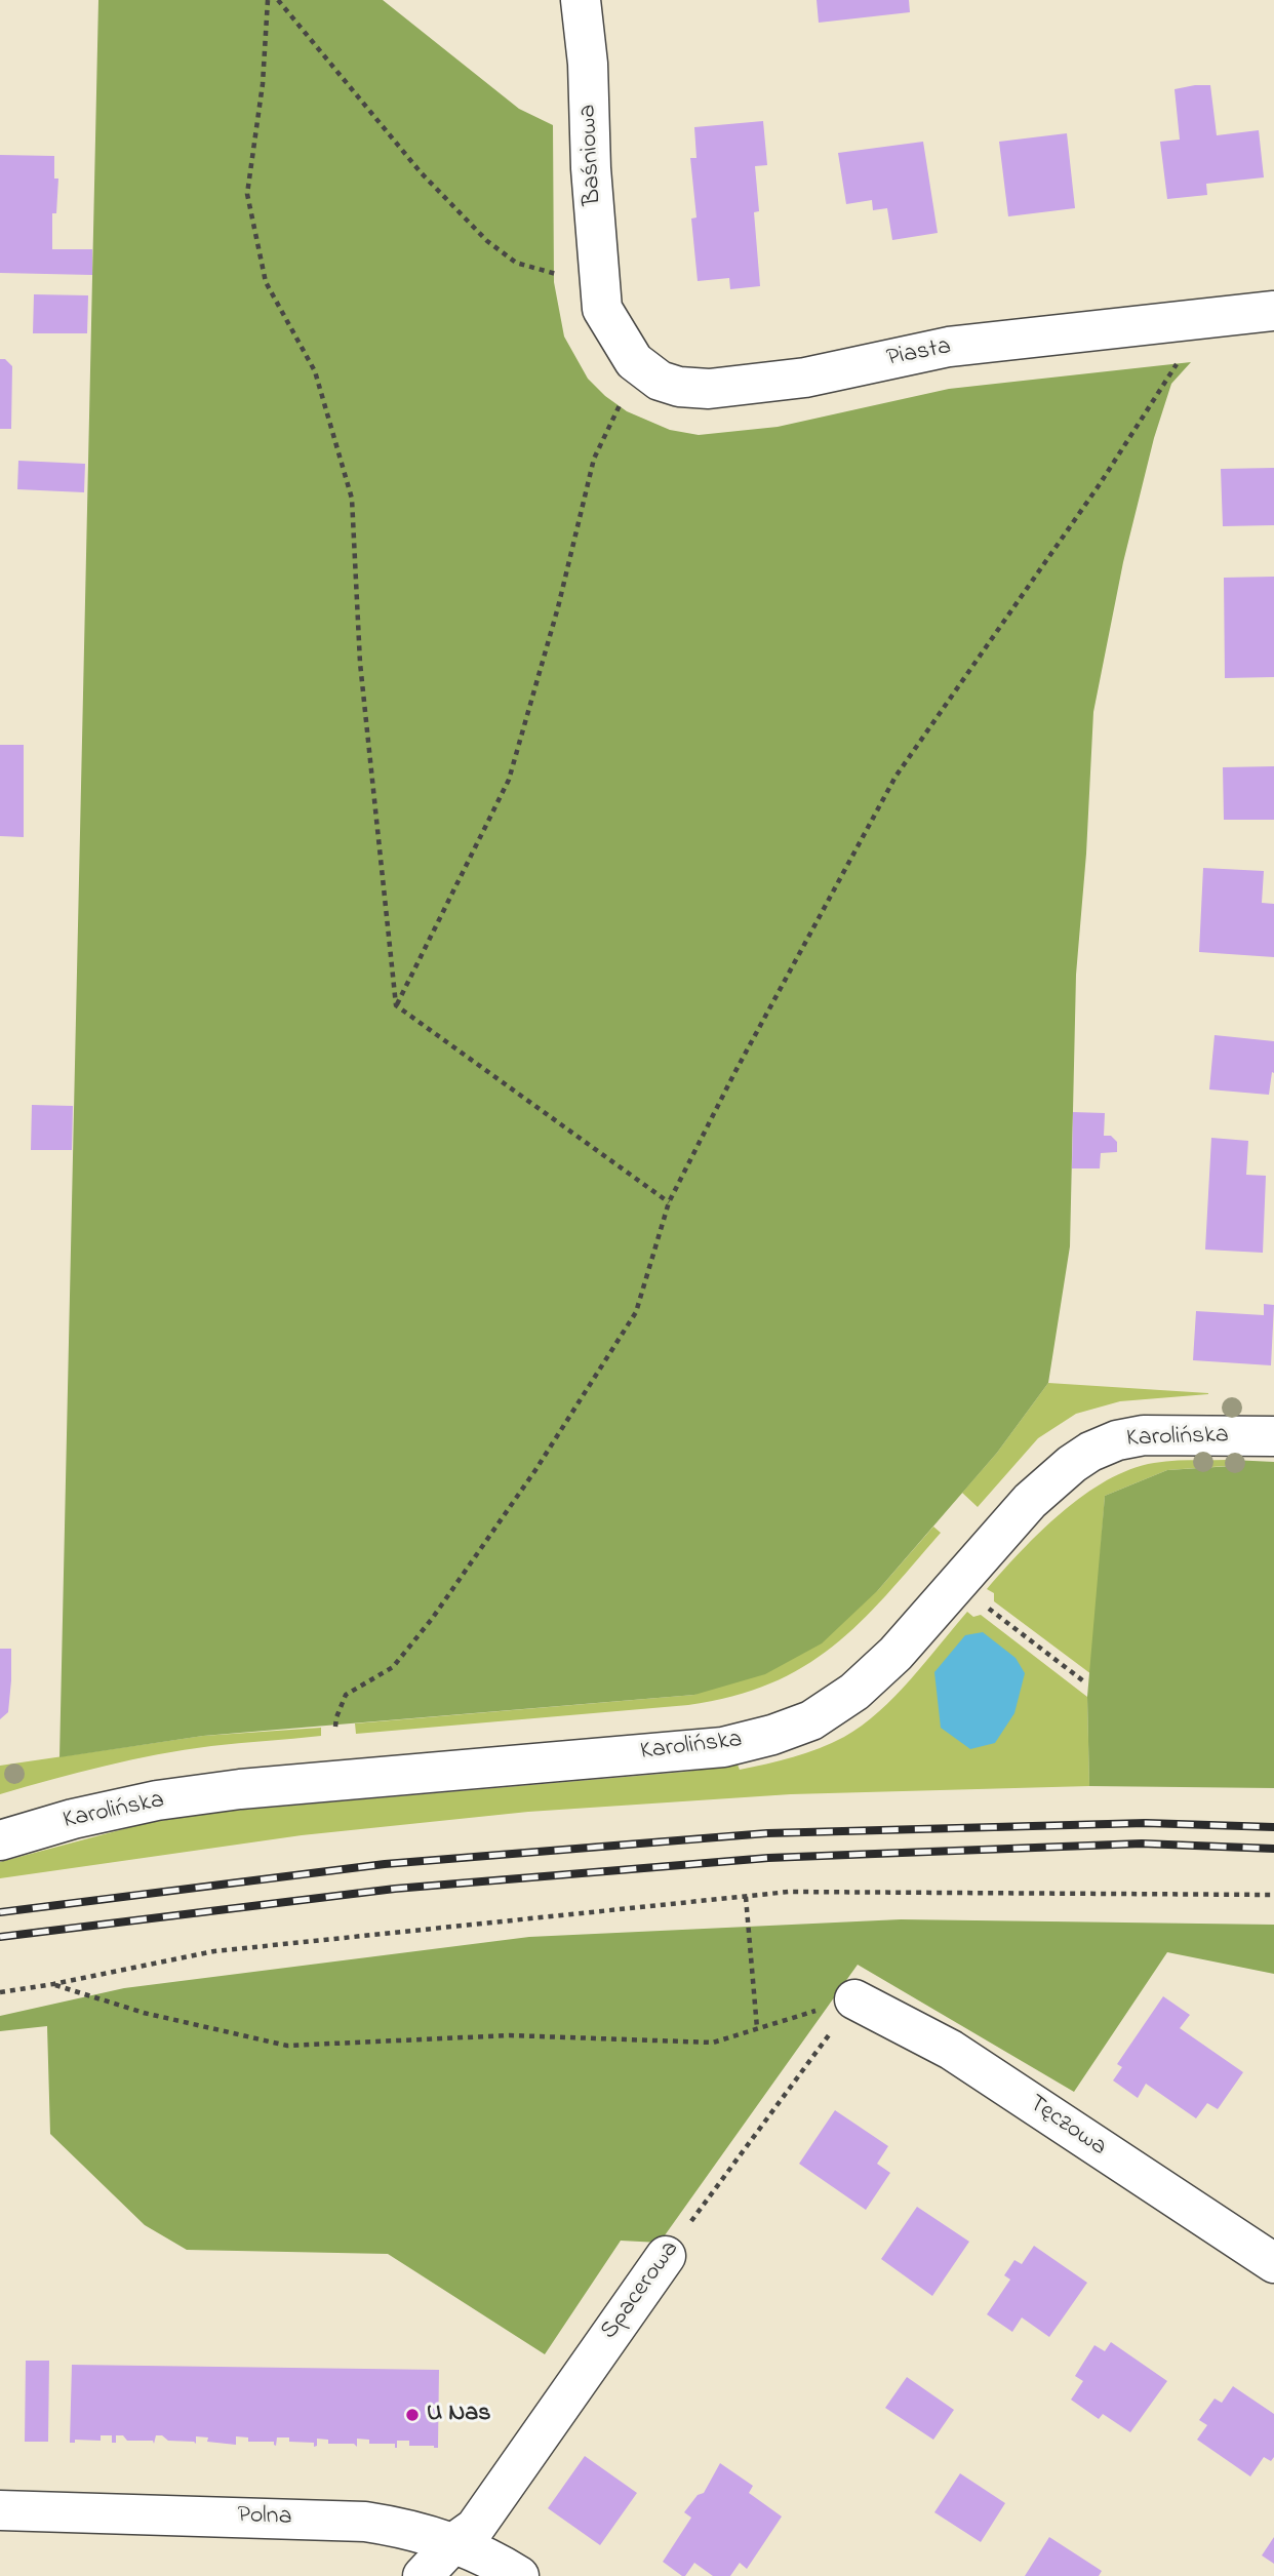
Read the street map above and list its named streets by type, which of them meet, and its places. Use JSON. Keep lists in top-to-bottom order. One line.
{"streets":{"street":["Baśniowa","Piasta","Karolińska","Tęczowa","Spacerowa","Polna"]},"crossings":[["Baśniowa","Piasta"],["Tęczowa","Spacerowa"],["Spacerowa","Polna"]],"places":["U Nas"]}
